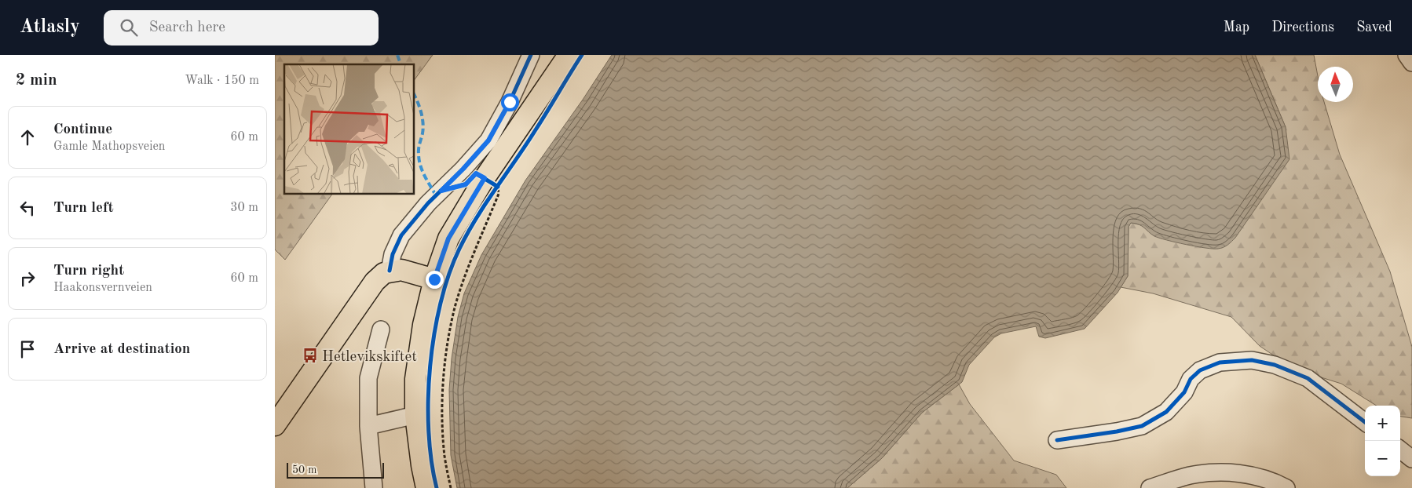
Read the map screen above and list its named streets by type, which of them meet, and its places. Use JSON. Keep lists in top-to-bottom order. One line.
{"places":{"bus stop":["Hetlevikskiftet"]},"scale_bar":"50 m","north":"top","page":{"header":"Atlasly","search":"Search here","nav":["Map","Directions","Saved"],"heading":["2 min","Walk · 150 m"],"list":[["Continue","Gamle Mathopsveien","60 m"],["Turn left","30 m"],["Turn right","Haakonsvernveien","60 m"],"Arrive at destination"],"map_buttons":["+","−"],"scale":"50 m"}}
